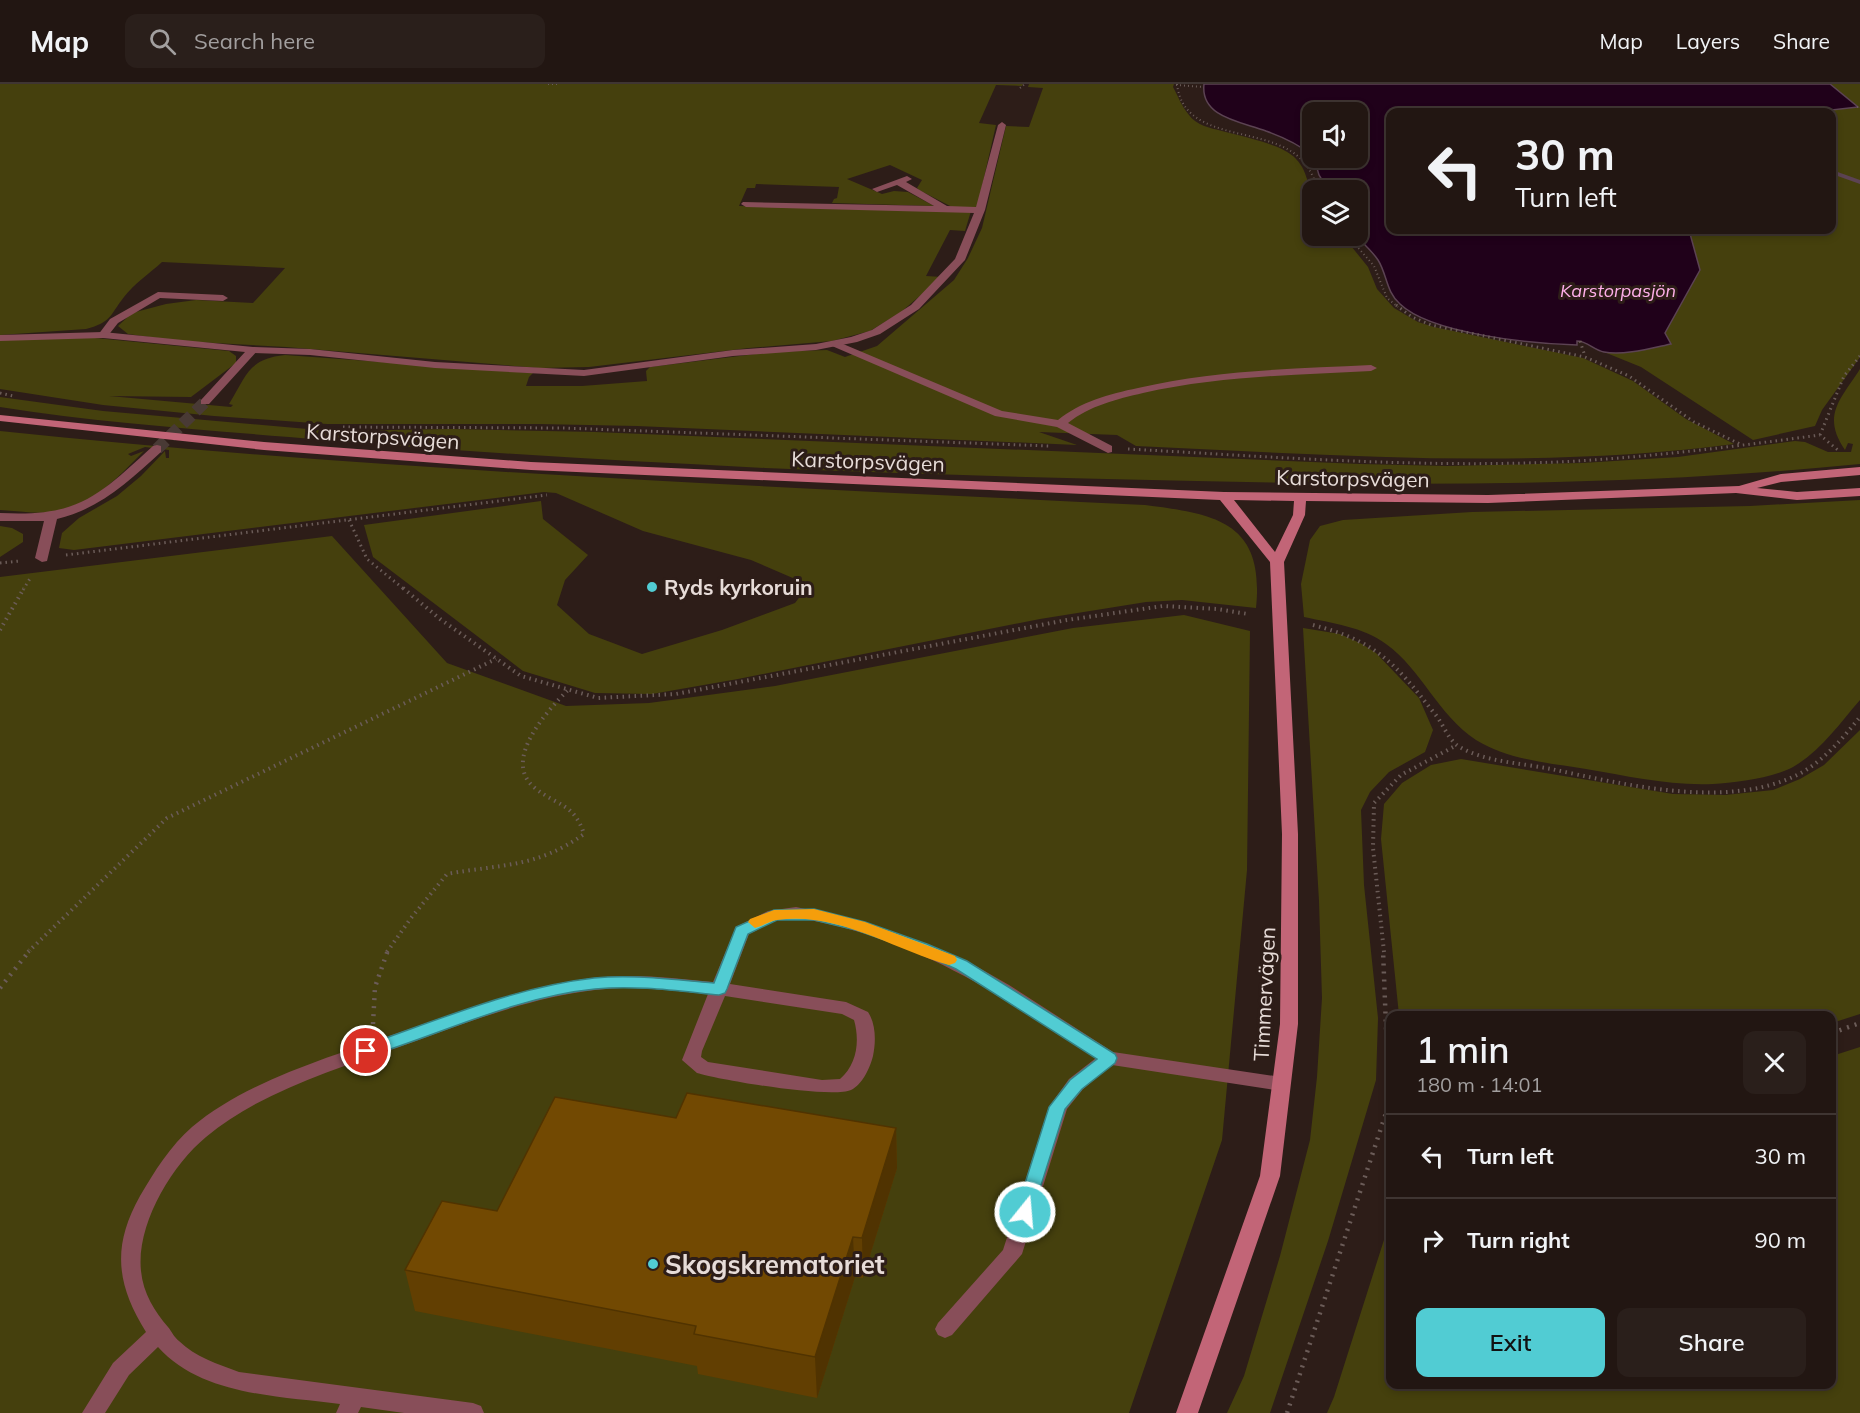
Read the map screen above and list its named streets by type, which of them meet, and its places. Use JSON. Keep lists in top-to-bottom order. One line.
{"streets":{"main road":["Karstorpsvägen","Timmervägen"]},"crossings":[["Karstorpsvägen","Timmervägen"]],"water":["Karstorpasjön"],"places":["Ryds kyrkoruin","Skogskrematoriet"],"page":{"header":"Map","search":"Search here","nav":["Map","Layers","Share"],"turn":["30 m","Turn left"],"heading":["1 min","180 m · 14:01"],"list":[{"name":"Turn left","value":"30 m"},{"name":"Turn right","value":"90 m"}],"buttons":["Exit","Share"]}}
